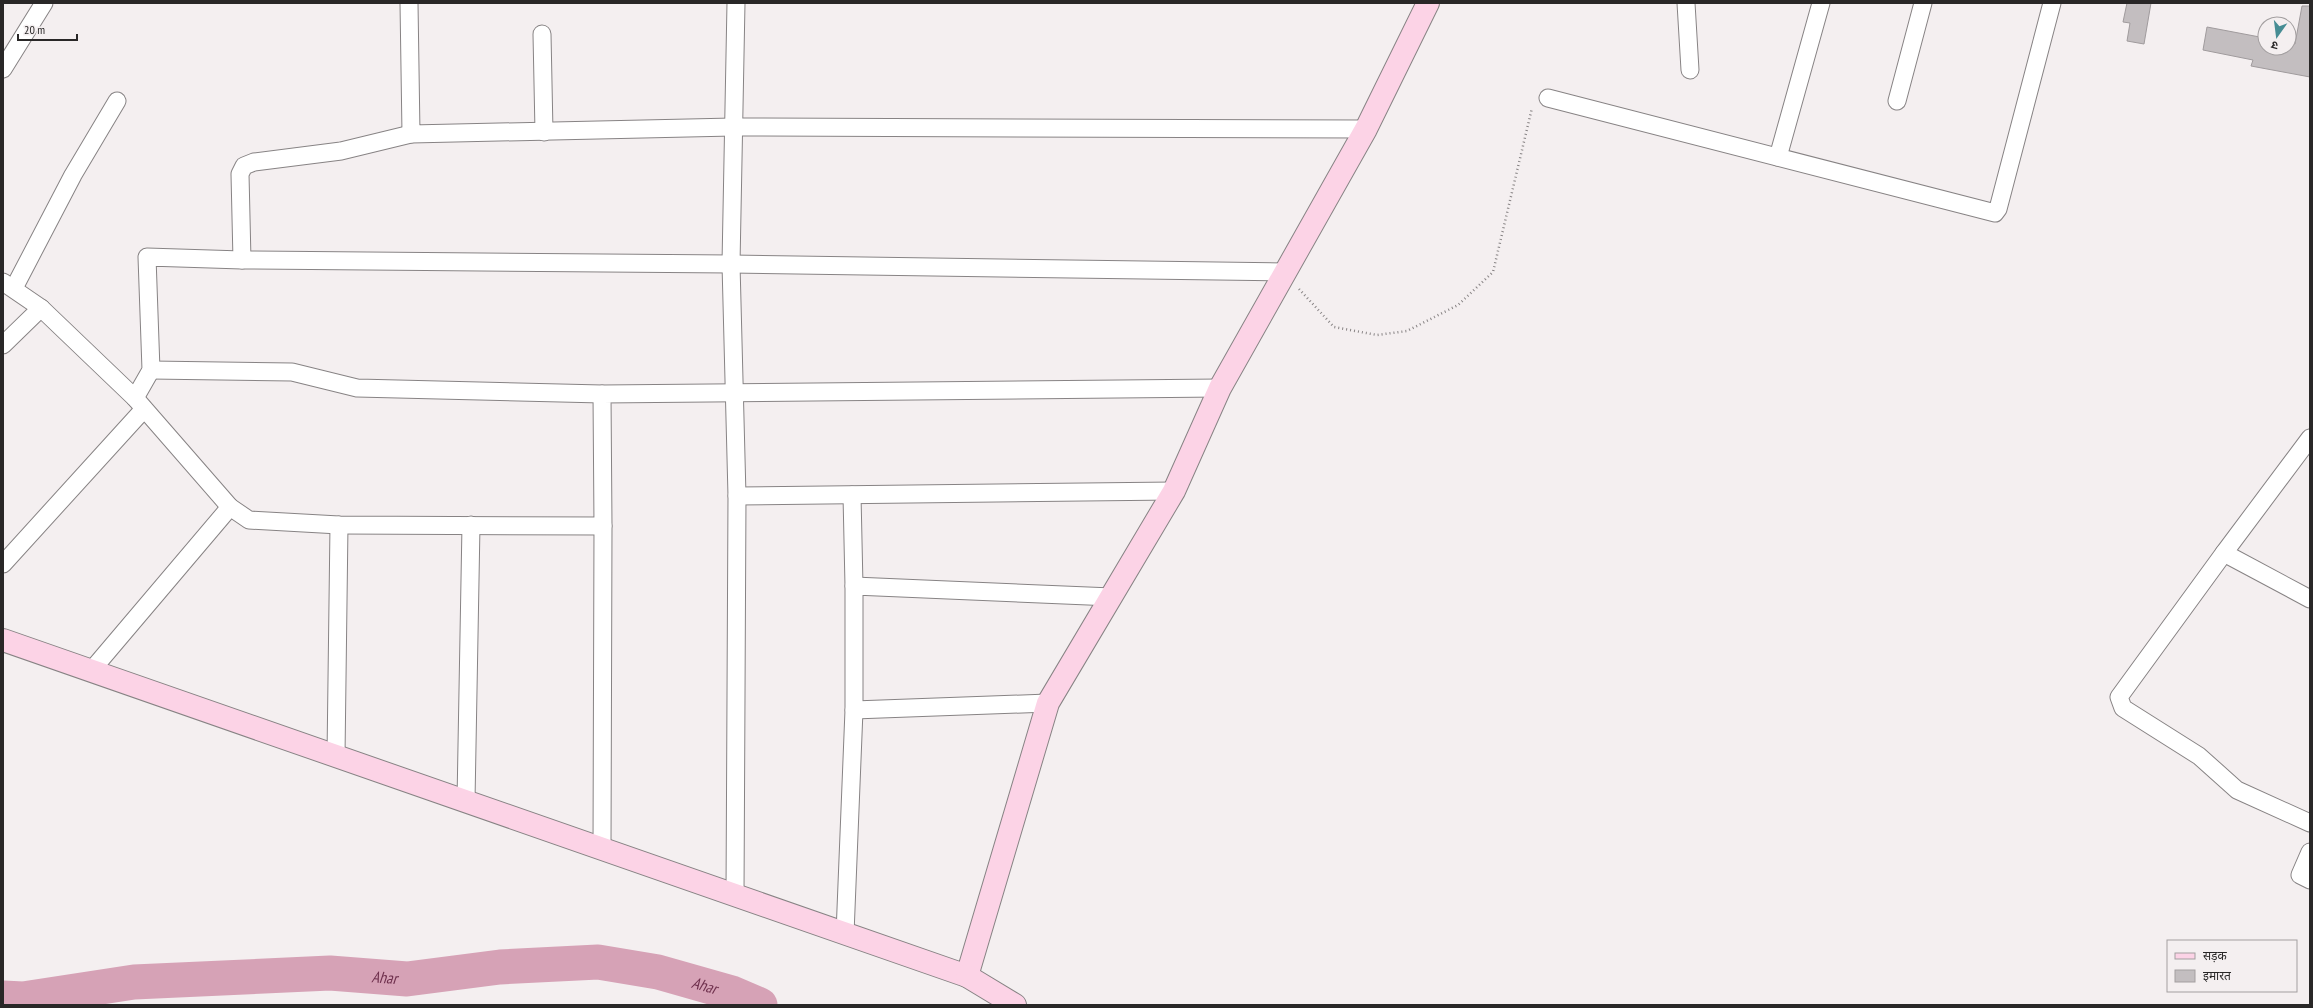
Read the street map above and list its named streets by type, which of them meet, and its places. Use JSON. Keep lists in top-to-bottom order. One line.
{"water":["Ahar"],"legend":["सड़क","इमारत"],"scale_bar":"20 m","north":"bottom"}
